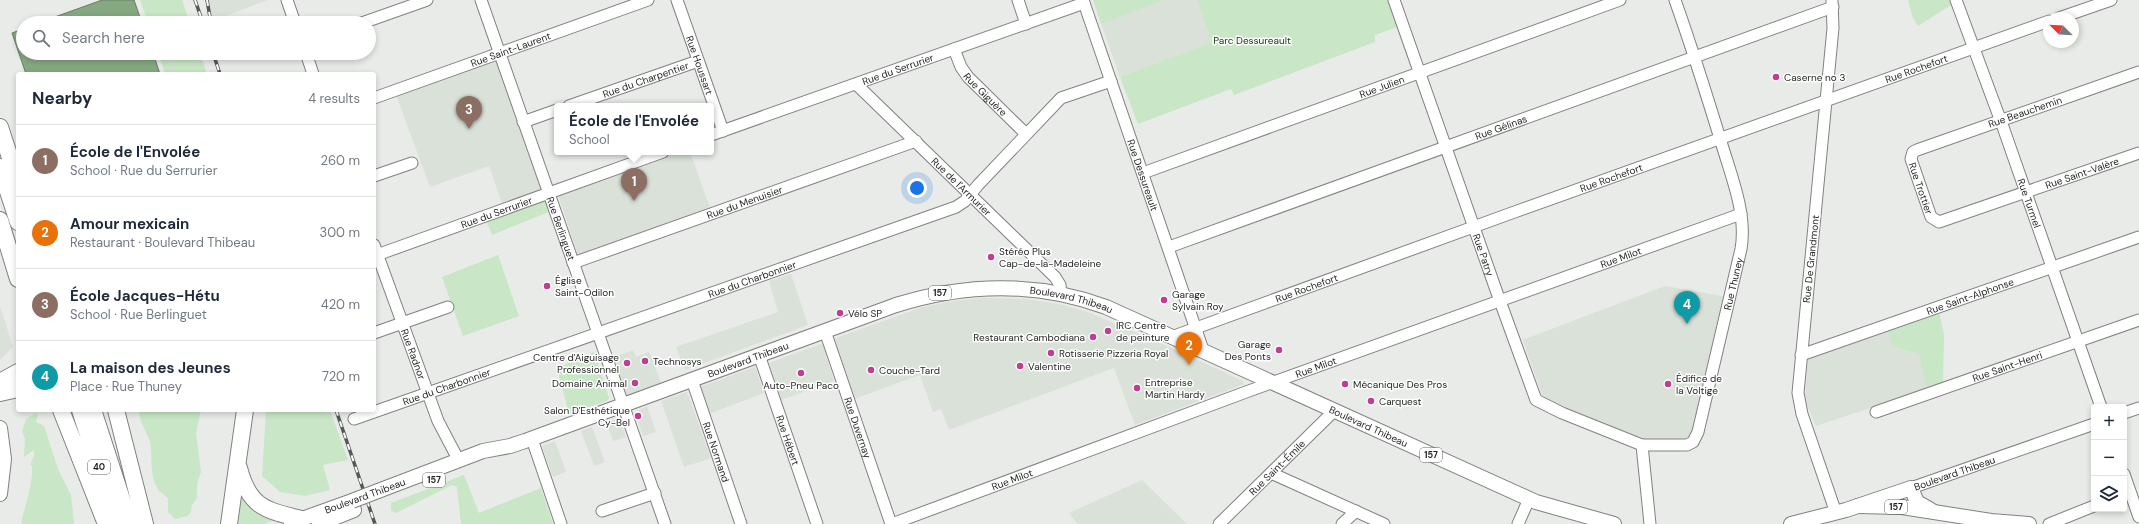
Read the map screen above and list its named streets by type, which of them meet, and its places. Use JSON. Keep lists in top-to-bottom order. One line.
{"streets":{"highway":["40"],"main road":["157","Boulevard Thibeau"],"street":["Rue Saint-Laurent","Rue Houssart","Rue Rochefort","Rue du Serrurier","Rue du Charpentier","Rue Julien","Rue Giguère","Rue Beauchemin","Rue Gélinas","Rue Saint-Valère","Rue Dessureault","Rue de l'Armurier","Rue Trottier","Rue du Menuisier","Rue Turmel","Rue Berlinguet","Rue Patry","Rue Milot","Rue De Grandmont","Rue du Charbonnier","Rue Thuney","Rue Saint-Alphonse","Rue Radnor","Rue Saint-Henri","Rue Duvernay","Rue Hébert","Rue Normand","Rue Saint-Émile"]},"crossings":[["Rue Saint-Laurent","Rue Berlinguet"],["Rue Houssart","Rue du Serrurier"],["Rue Houssart","Rue du Charpentier"],["Rue Rochefort","Rue Dessureault"],["Rue Rochefort","Rue Turmel"],["Rue Rochefort","Rue Patry"],["Rue Rochefort","Rue De Grandmont"],["Rue Rochefort","Rue Thuney"],["Rue Rochefort","Boulevard Thibeau"],["Rue du Serrurier","Rue Giguère"],["Rue du Serrurier","Rue Dessureault"],["Rue du Serrurier","Rue de l'Armurier"],["Rue du Serrurier","Rue Berlinguet"],["Rue Julien","Rue Dessureault"],["Rue Julien","Rue Patry"],["Rue Giguère","Rue du Charbonnier"],["Rue Beauchemin","Rue Trottier"],["Rue Beauchemin","Rue Turmel"],["Rue Gélinas","Rue Dessureault"],["Rue Gélinas","Rue Patry"],["Rue Gélinas","Rue De Grandmont"],["Rue Gélinas","Rue Thuney"],["Rue Saint-Valère","Rue Trottier"],["Rue Saint-Valère","Rue Turmel"],["Rue Dessureault","Rue du Charbonnier"],["Rue Dessureault","Boulevard Thibeau"],["Rue de l'Armurier","Rue du Menuisier"],["Rue de l'Armurier","Rue du Charbonnier"],["Rue de l'Armurier","Boulevard Thibeau"],["Rue du Menuisier","Rue Berlinguet"],["Rue Turmel","Rue Saint-Alphonse"],["Rue Turmel","Rue Saint-Henri"],["Rue Berlinguet","Rue du Charbonnier"],["Rue Berlinguet","Boulevard Thibeau"],["Rue Patry","Rue Milot"],["Rue Patry","Rue Thuney"],["Rue Milot","Rue Thuney"],["Rue Milot","Boulevard Thibeau"],["Rue Milot","Rue Duvernay"],["Rue De Grandmont","Rue Saint-Alphonse"],["Rue De Grandmont","Boulevard Thibeau"],["Rue du Charbonnier","Rue Radnor"],["157","Boulevard Thibeau"],["Boulevard Thibeau","Rue Radnor"],["Boulevard Thibeau","Rue Duvernay"],["Boulevard Thibeau","Rue Hébert"],["Boulevard Thibeau","Rue Normand"],["Boulevard Thibeau","Rue Saint-Émile"]],"parks":["Parc Dessureault"],"places":["Caserne no 3","Stéréo Plus Cap-de-la-Madeleine","Église Saint-Odilon","Garage Sylvain Roy","Vélo SP","IRC Centre de peinture","Restaurant Cambodiana","Garage Des Ponts","Rotisserie Pizzeria Royal","Technosys","Centre d'Aiguisage Professionnel","Valentine","Couche-Tard","Auto-Pneu Paco","Domaine Animal","Mécanique Des Pros","Édifice de la Voltige","Entreprise Martin Hardy","Carquest","Salon D'Esthétique Cy-Bel"],"north":"top left","page":{"search":"Search here","heading":["Nearby","4 results"],"pins":["3","1","4","2"],"popup":["École de l'Envolée","School"],"list":[{"mark":"1","name":"École de l'Envolée","note":"School · Rue du Serrurier","value":"260 m"},{"mark":"2","name":"Amour mexicain","note":"Restaurant · Boulevard Thibeau","value":"300 m"},{"mark":"3","name":"École Jacques-Hétu","note":"School · Rue Berlinguet","value":"420 m"},{"mark":"4","name":"La maison des Jeunes","note":"Place · Rue Thuney","value":"720 m"}],"map_buttons":["+","−"]}}
